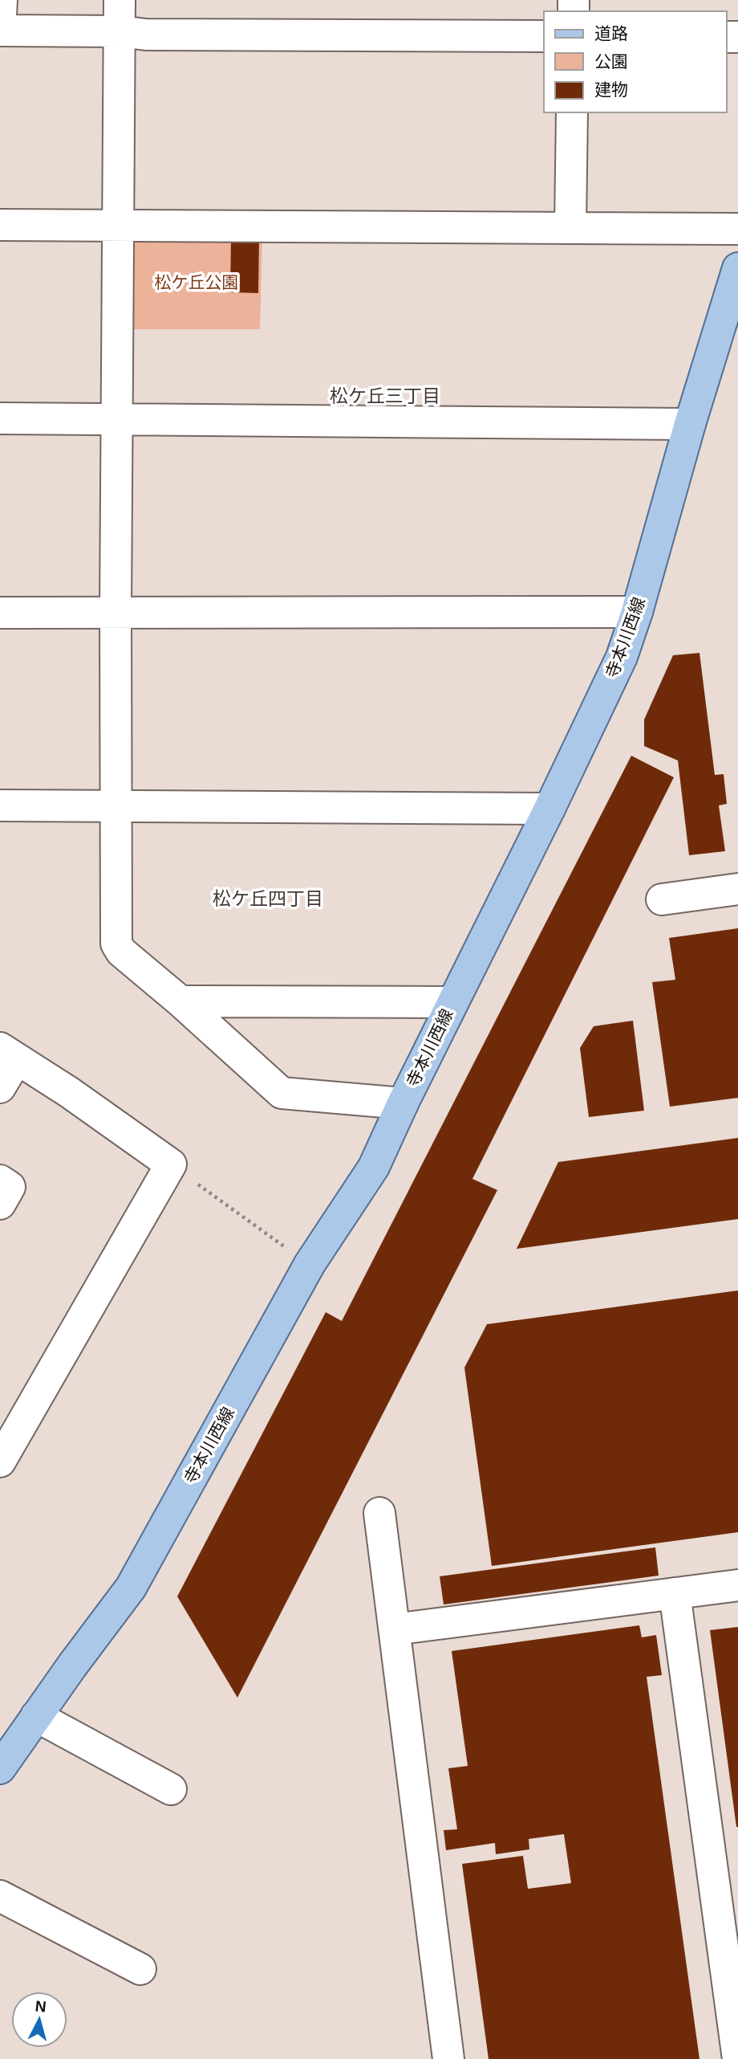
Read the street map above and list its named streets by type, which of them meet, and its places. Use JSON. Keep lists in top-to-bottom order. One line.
{"streets":{"main road":["寺本川西線"]},"districts":["松ケ丘三丁目","松ケ丘四丁目"],"parks":["松ケ丘公園"],"legend":["道路","公園","建物"],"north":"top"}
